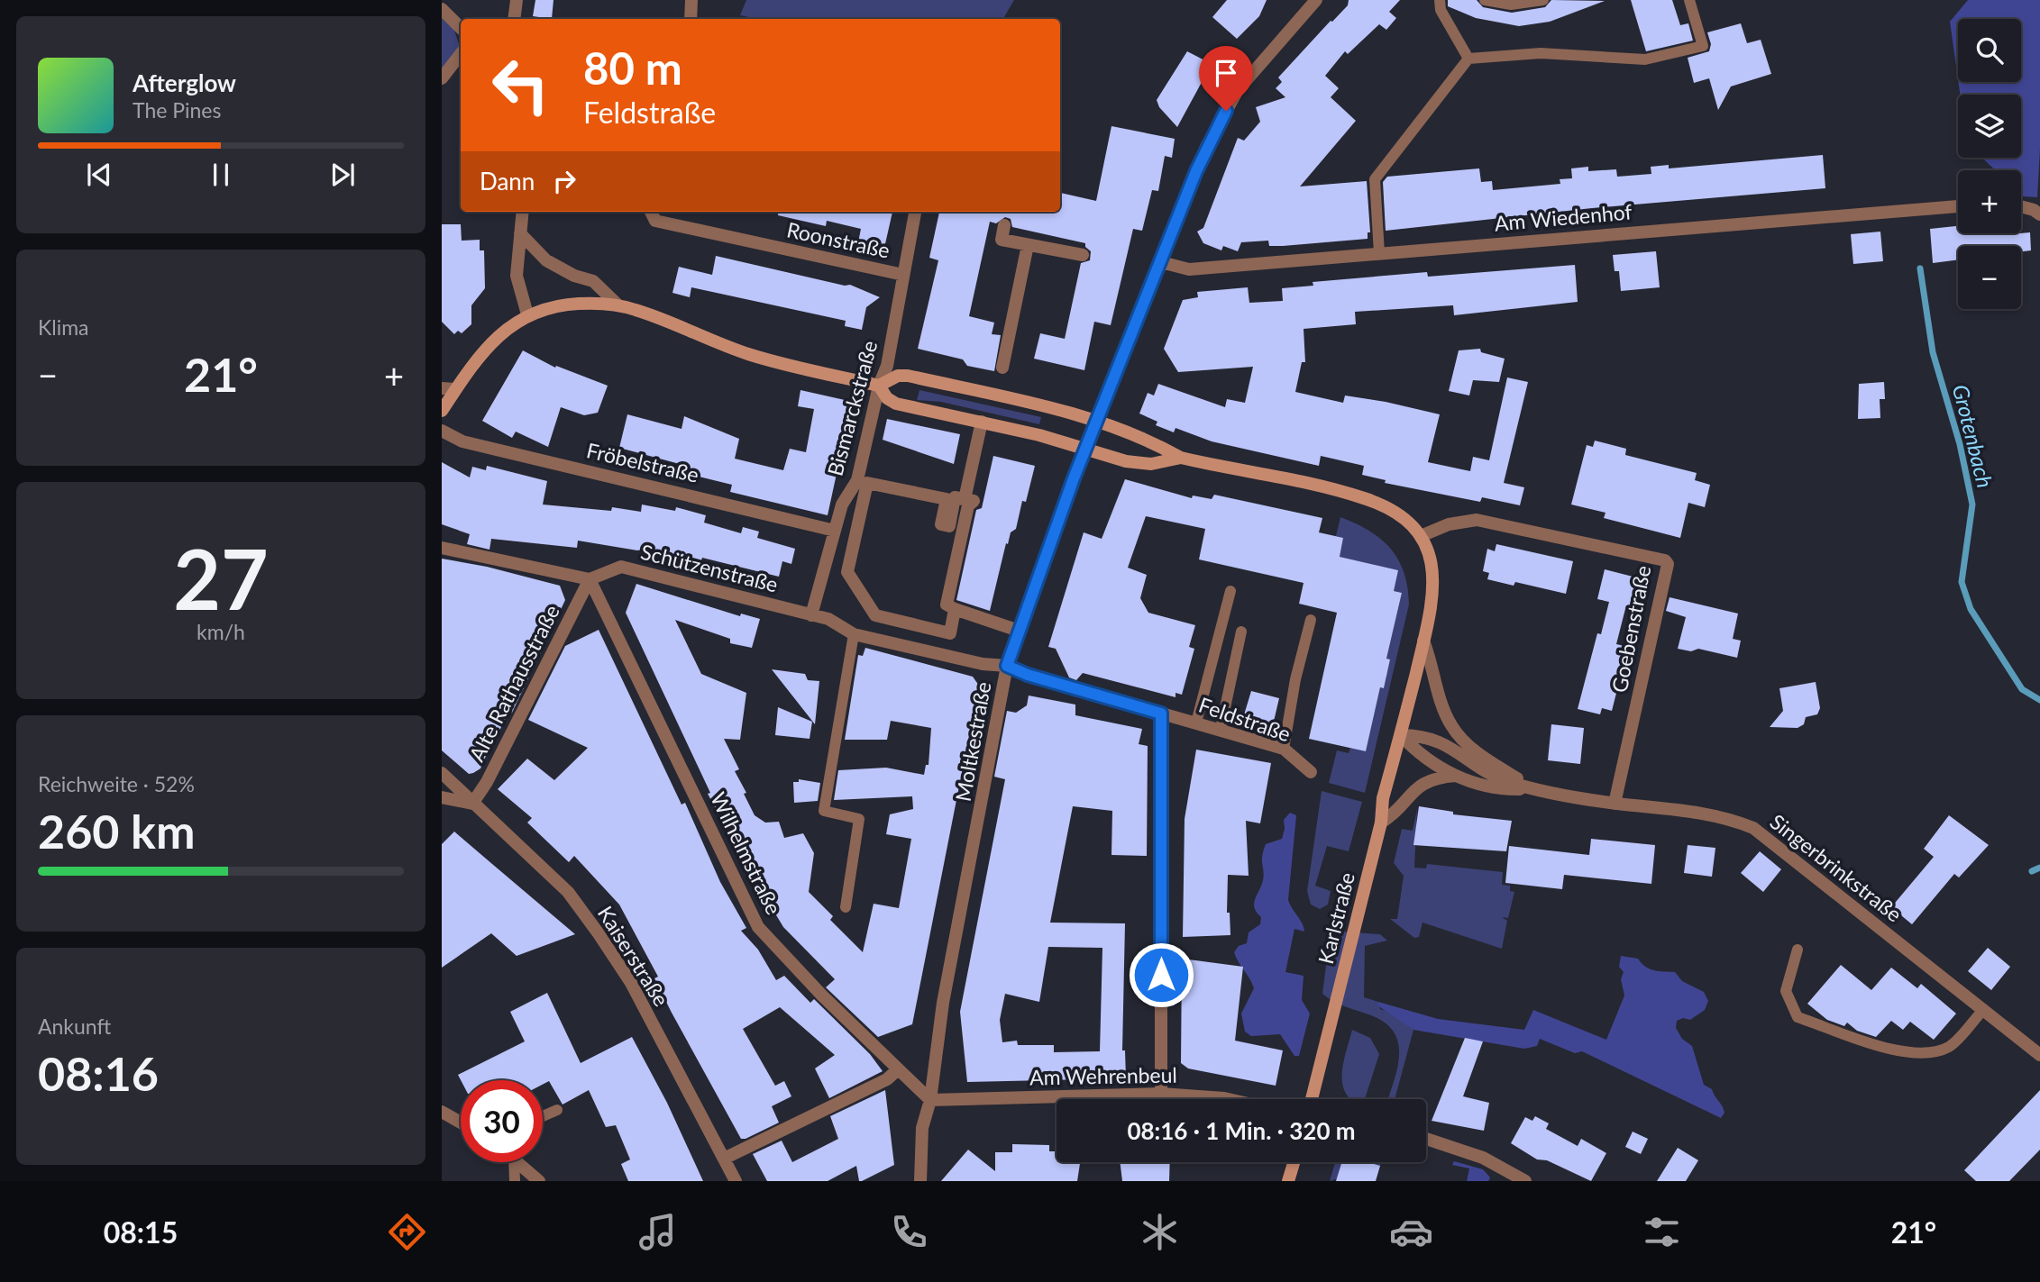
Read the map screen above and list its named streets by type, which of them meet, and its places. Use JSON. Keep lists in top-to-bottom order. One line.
{"streets":{"street":["Am Wiedenhof","Roonstraße","Bismarckstraße","Fröbelstraße","Schützenstraße","Goebenstraße","Alte Rathausstraße","Feldstraße","Moltkestraße","Wilhelmstraße","Singerbrinkstraße","Karlstraße","Kaiserstraße","Am Wehrenbeul"]},"crossings":[["Am Wiedenhof","Moltkestraße"],["Roonstraße","Bismarckstraße"],["Bismarckstraße","Fröbelstraße"],["Bismarckstraße","Schützenstraße"],["Schützenstraße","Alte Rathausstraße"],["Schützenstraße","Feldstraße"],["Schützenstraße","Moltkestraße"],["Schützenstraße","Wilhelmstraße"],["Goebenstraße","Singerbrinkstraße"],["Goebenstraße","Karlstraße"],["Alte Rathausstraße","Wilhelmstraße"],["Alte Rathausstraße","Kaiserstraße"],["Feldstraße","Moltkestraße"],["Moltkestraße","Wilhelmstraße"],["Moltkestraße","Am Wehrenbeul"],["Wilhelmstraße","Am Wehrenbeul"],["Singerbrinkstraße","Karlstraße"]],"water":["Grotenbach"],"page":{"map_buttons":["+","−"],"turn":["80 m","Feldstraße"],"song":["Afterglow","The Pines"],"then":"Dann","tile":["Klima",["27","km/h"],["Reichweite · 52%","260 km"],["Ankunft","08:16"]],"heat":["−","21°","+"],"limit":"30","trip":"08:16 · 1 Min. · 320 m","tabs":["08:15","21°"]}}
